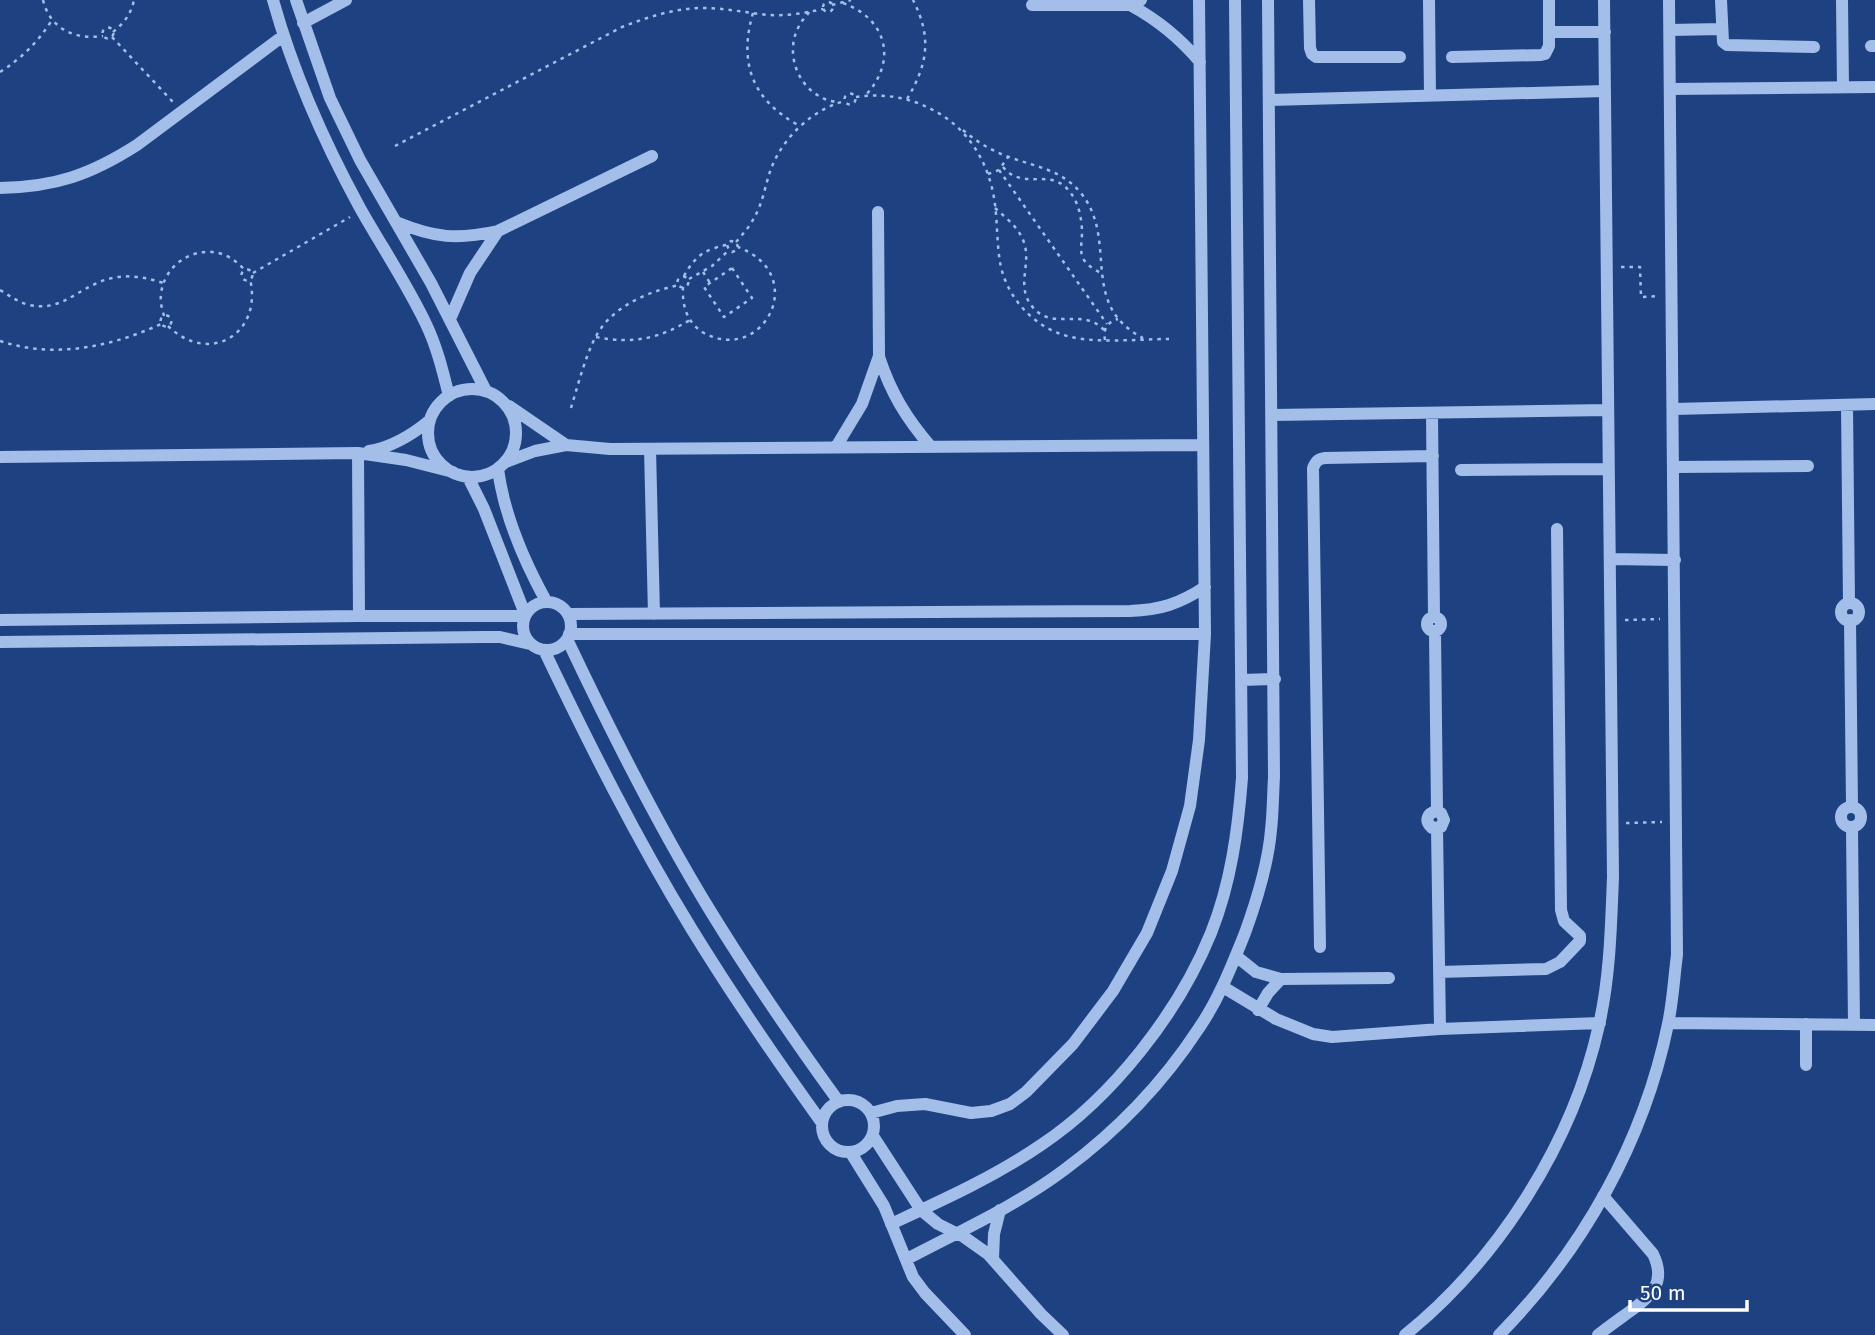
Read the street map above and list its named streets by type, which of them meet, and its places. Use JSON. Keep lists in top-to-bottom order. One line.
{"scale_bar":"50 m"}
